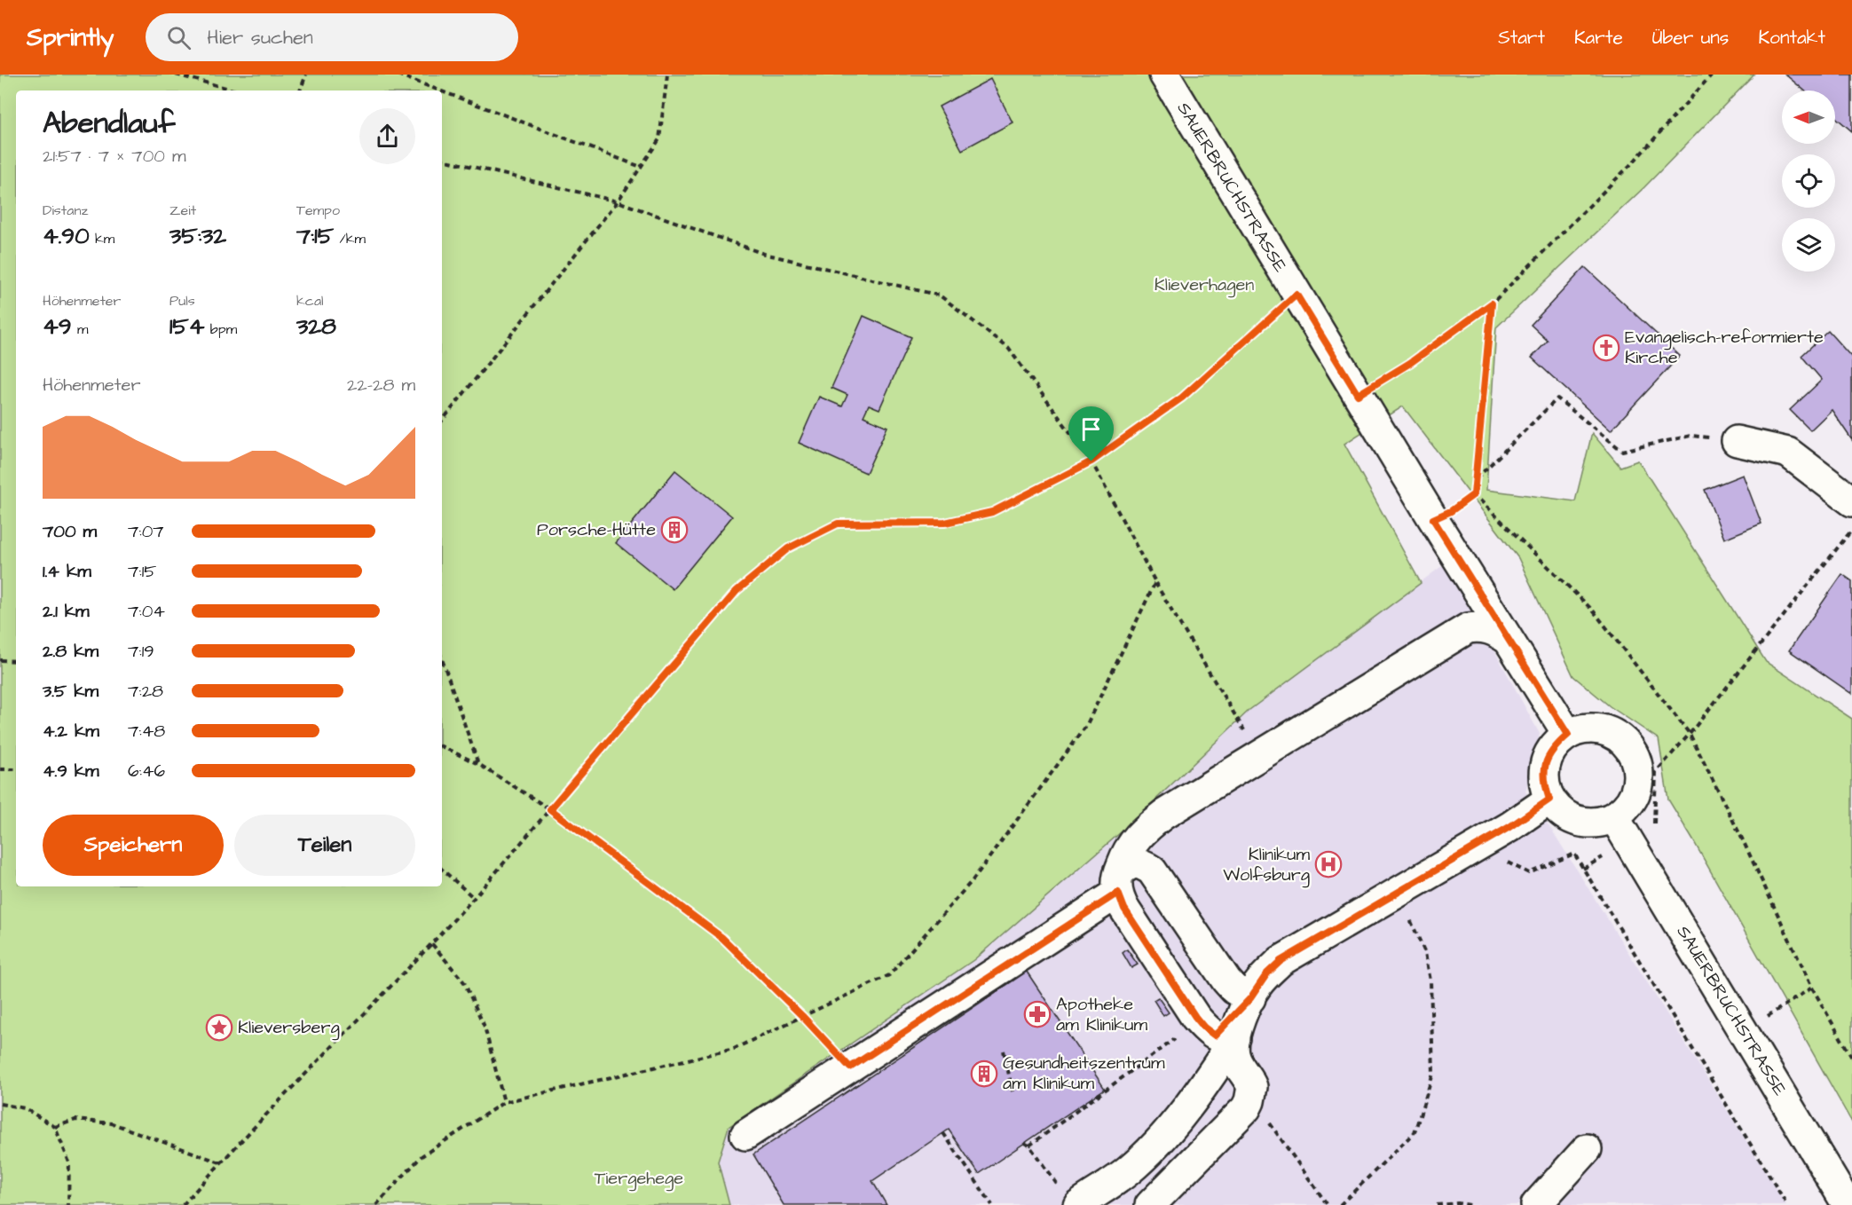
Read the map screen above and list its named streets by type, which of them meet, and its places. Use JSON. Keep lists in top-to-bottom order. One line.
{"streets":{"street":["SAUERBRUCHSTRASSE"]},"parks":["Klieverhagen","Tiergehege"],"places":{"church":["Evangelisch-reformierte Kirche"],"building":["Porsche-Hütte","Gesundheitszentrum am Klinikum"],"hospital":["Klinikum Wolfsburg"],"pharmacy":["Apotheke am Klinikum"],"place":["Klieversberg"]},"north":"left","page":{"header":"Sprintly","search":"Hier suchen","nav":["Start","Karte","Über uns","Kontakt"],"heading":["Abendlauf","21:57 · 7 × 700 m"],"stats":[["Distanz","4.90 km"],["Zeit","35:32"],["Tempo","7:15 /km"],["Höhenmeter","49 m"],["Puls","154 bpm"],["kcal","328"]],"chart":["Höhenmeter","22–28 m"],"list":[{"name":"700 m","note":"7:07"},{"name":"1.4 km","note":"7:15"},{"name":"2.1 km","note":"7:04"},{"name":"2.8 km","note":"7:19"},{"name":"3.5 km","note":"7:28"},{"name":"4.2 km","note":"7:48"},{"name":"4.9 km","note":"6:46"}],"buttons":["Speichern","Teilen"]}}
